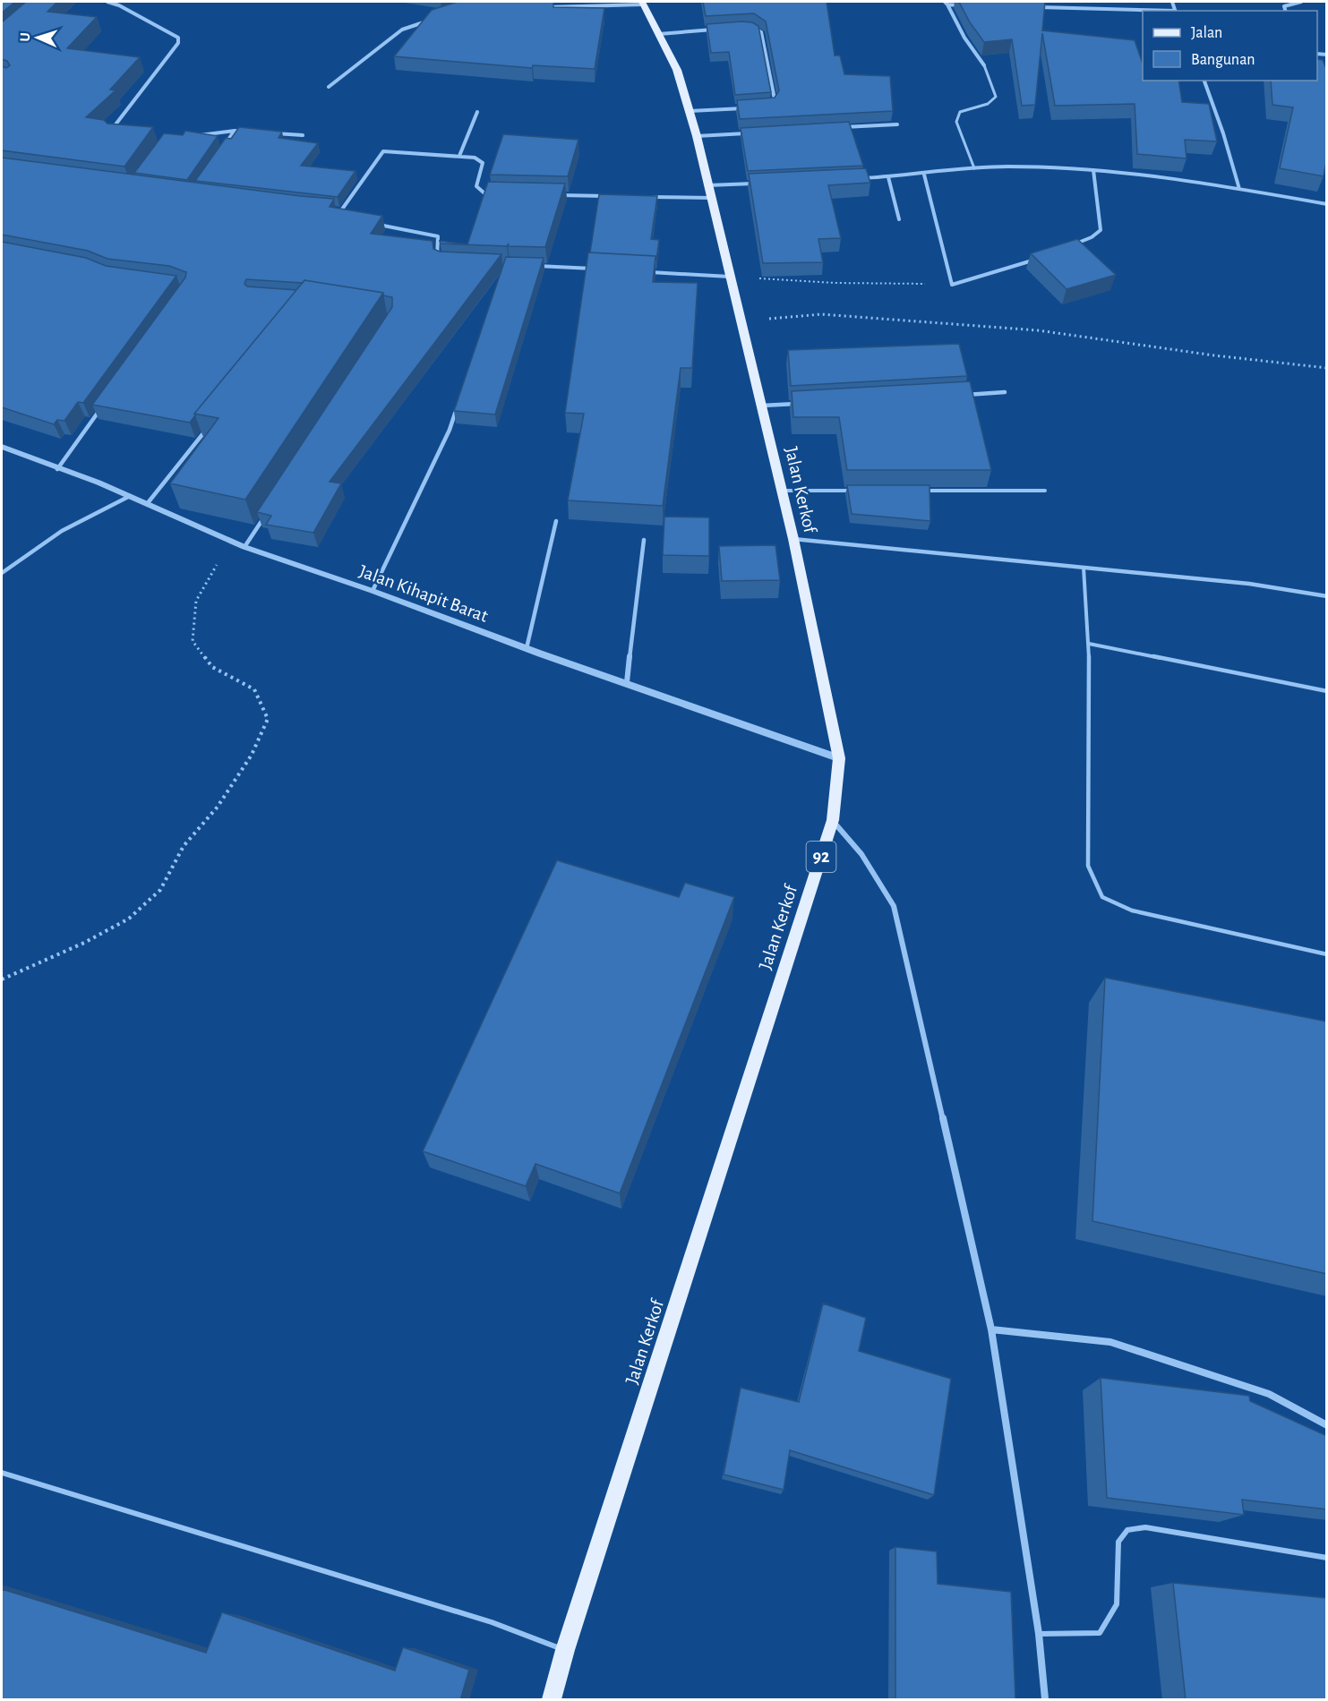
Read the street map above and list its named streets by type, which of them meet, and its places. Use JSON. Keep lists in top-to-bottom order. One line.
{"streets":{"main road":["Jalan Kerkof","92"],"street":["Jalan Kihapit Barat"]},"crossings":[["Jalan Kerkof","Jalan Kihapit Barat"]],"legend":["Jalan","Bangunan"],"north":"left"}
